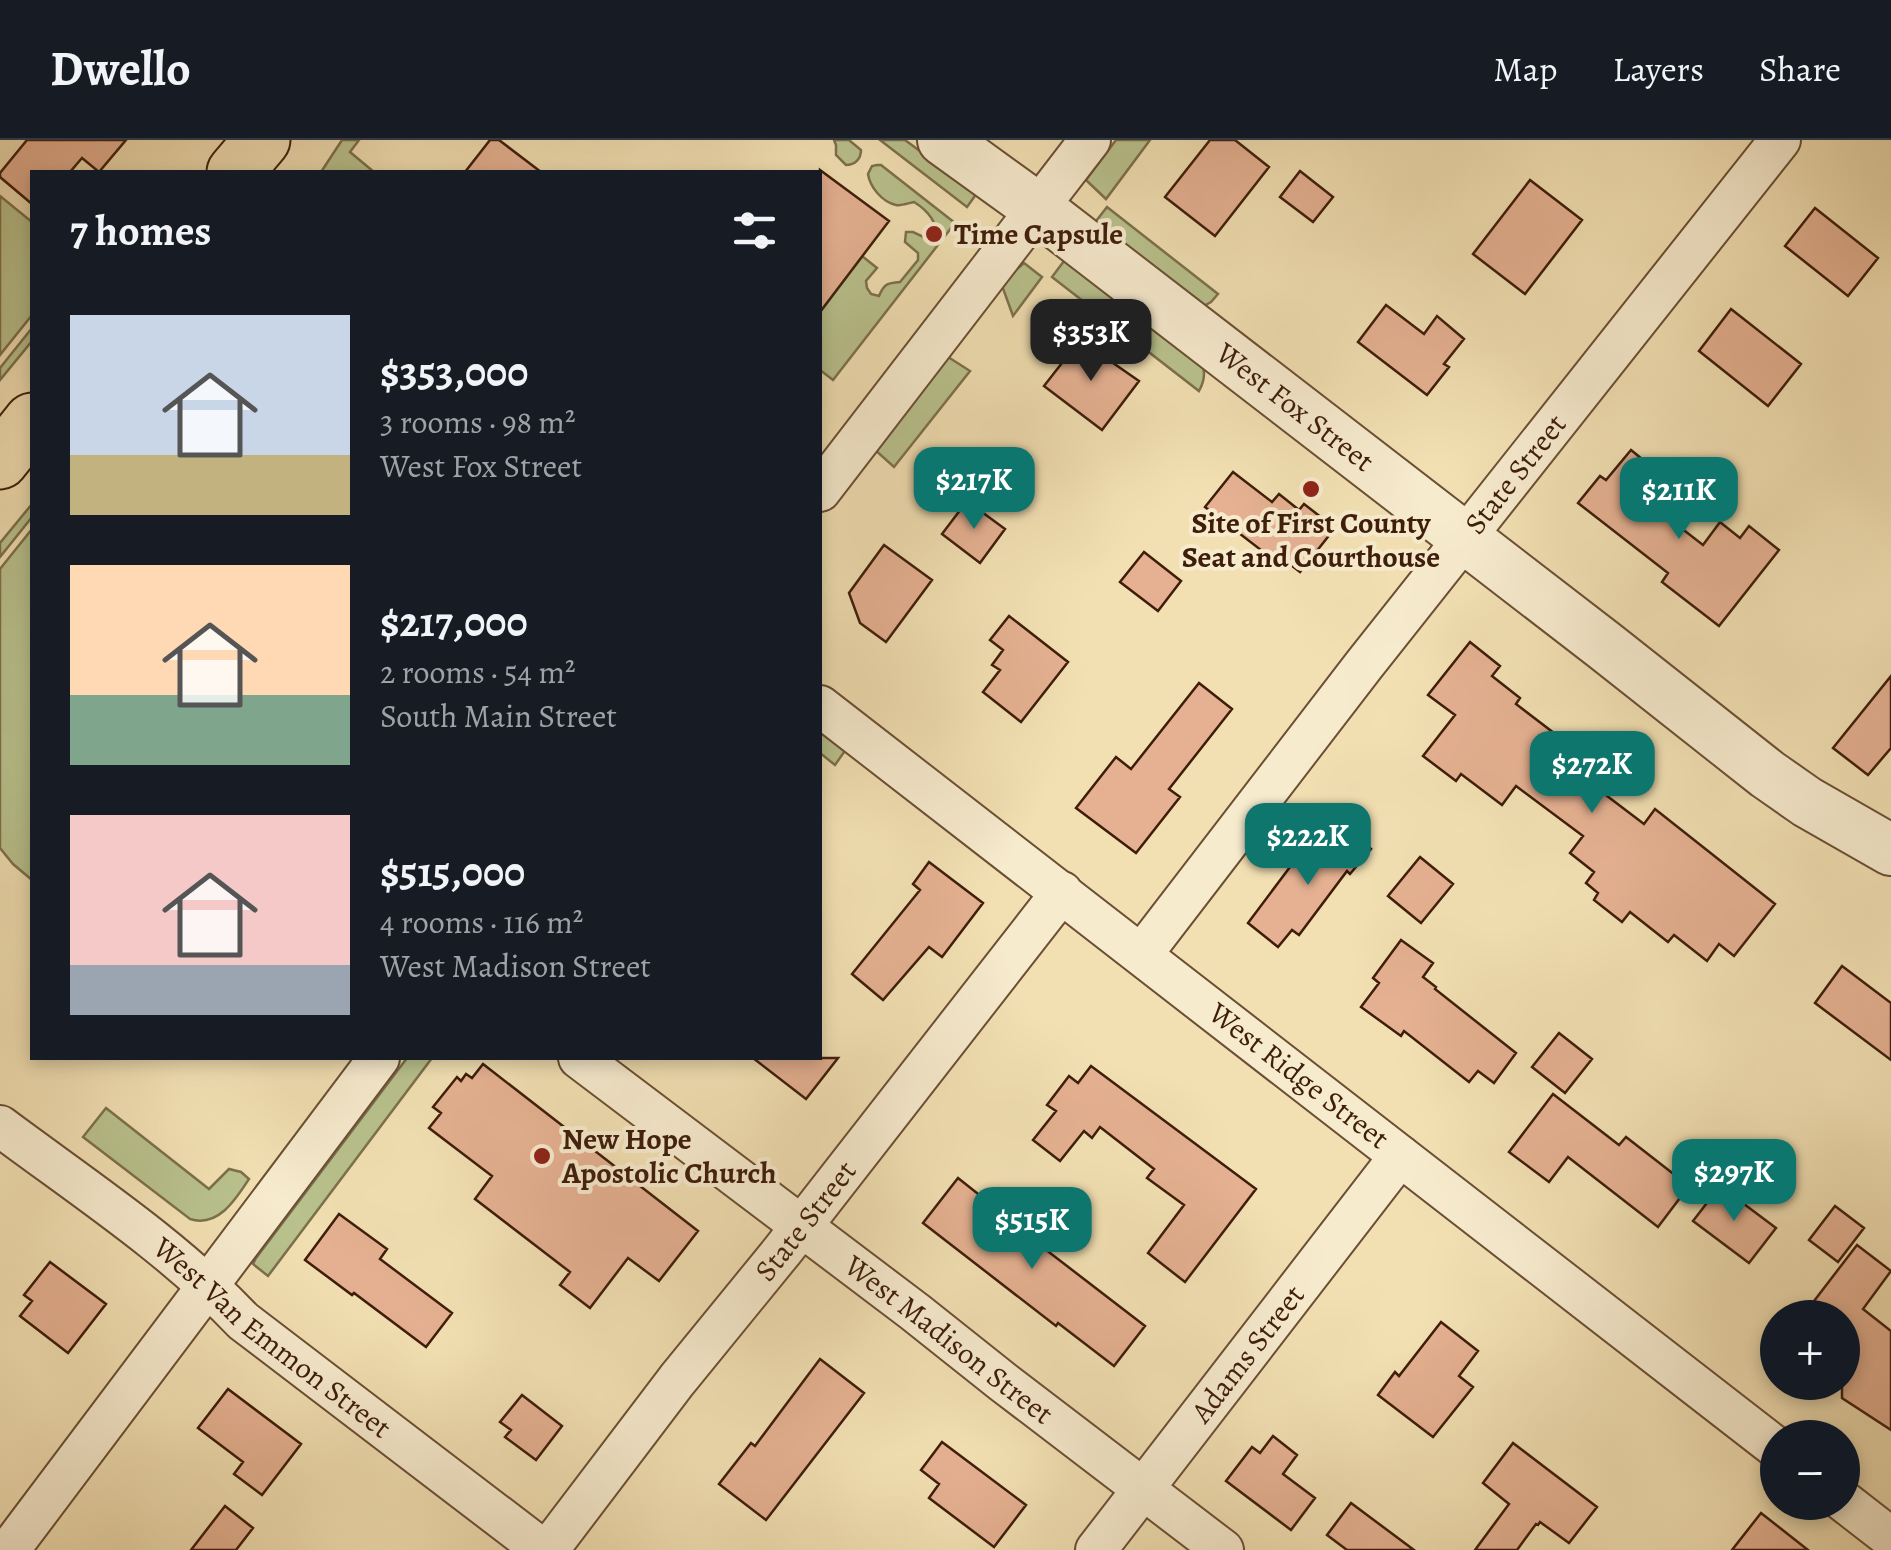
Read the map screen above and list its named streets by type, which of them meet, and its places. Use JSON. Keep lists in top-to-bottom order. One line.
{"streets":{"street":["West Fox Street","State Street","West Ridge Street","West Van Emmon Street","West Madison Street","Adams Street"]},"crossings":[["West Fox Street","State Street"],["State Street","West Ridge Street"],["State Street","West Van Emmon Street"],["State Street","West Madison Street"],["West Ridge Street","Adams Street"],["West Madison Street","Adams Street"]],"places":["Time Capsule","Site of First County Seat and Courthouse","New Hope Apostolic Church"],"page":{"header":"Dwello","nav":["Map","Layers","Share"],"heading":"7 homes","list":[{"name":"$353,000","note":"3 rooms · 98 m² · West Fox Street"},{"name":"$217,000","note":"2 rooms · 54 m² · South Main Street"},{"name":"$515,000","note":"4 rooms · 116 m² · West Madison Street"}],"price":["$353K","$217K","$211K","$272K","$222K","$297K","$515K"],"map_buttons":["+","−"]}}
